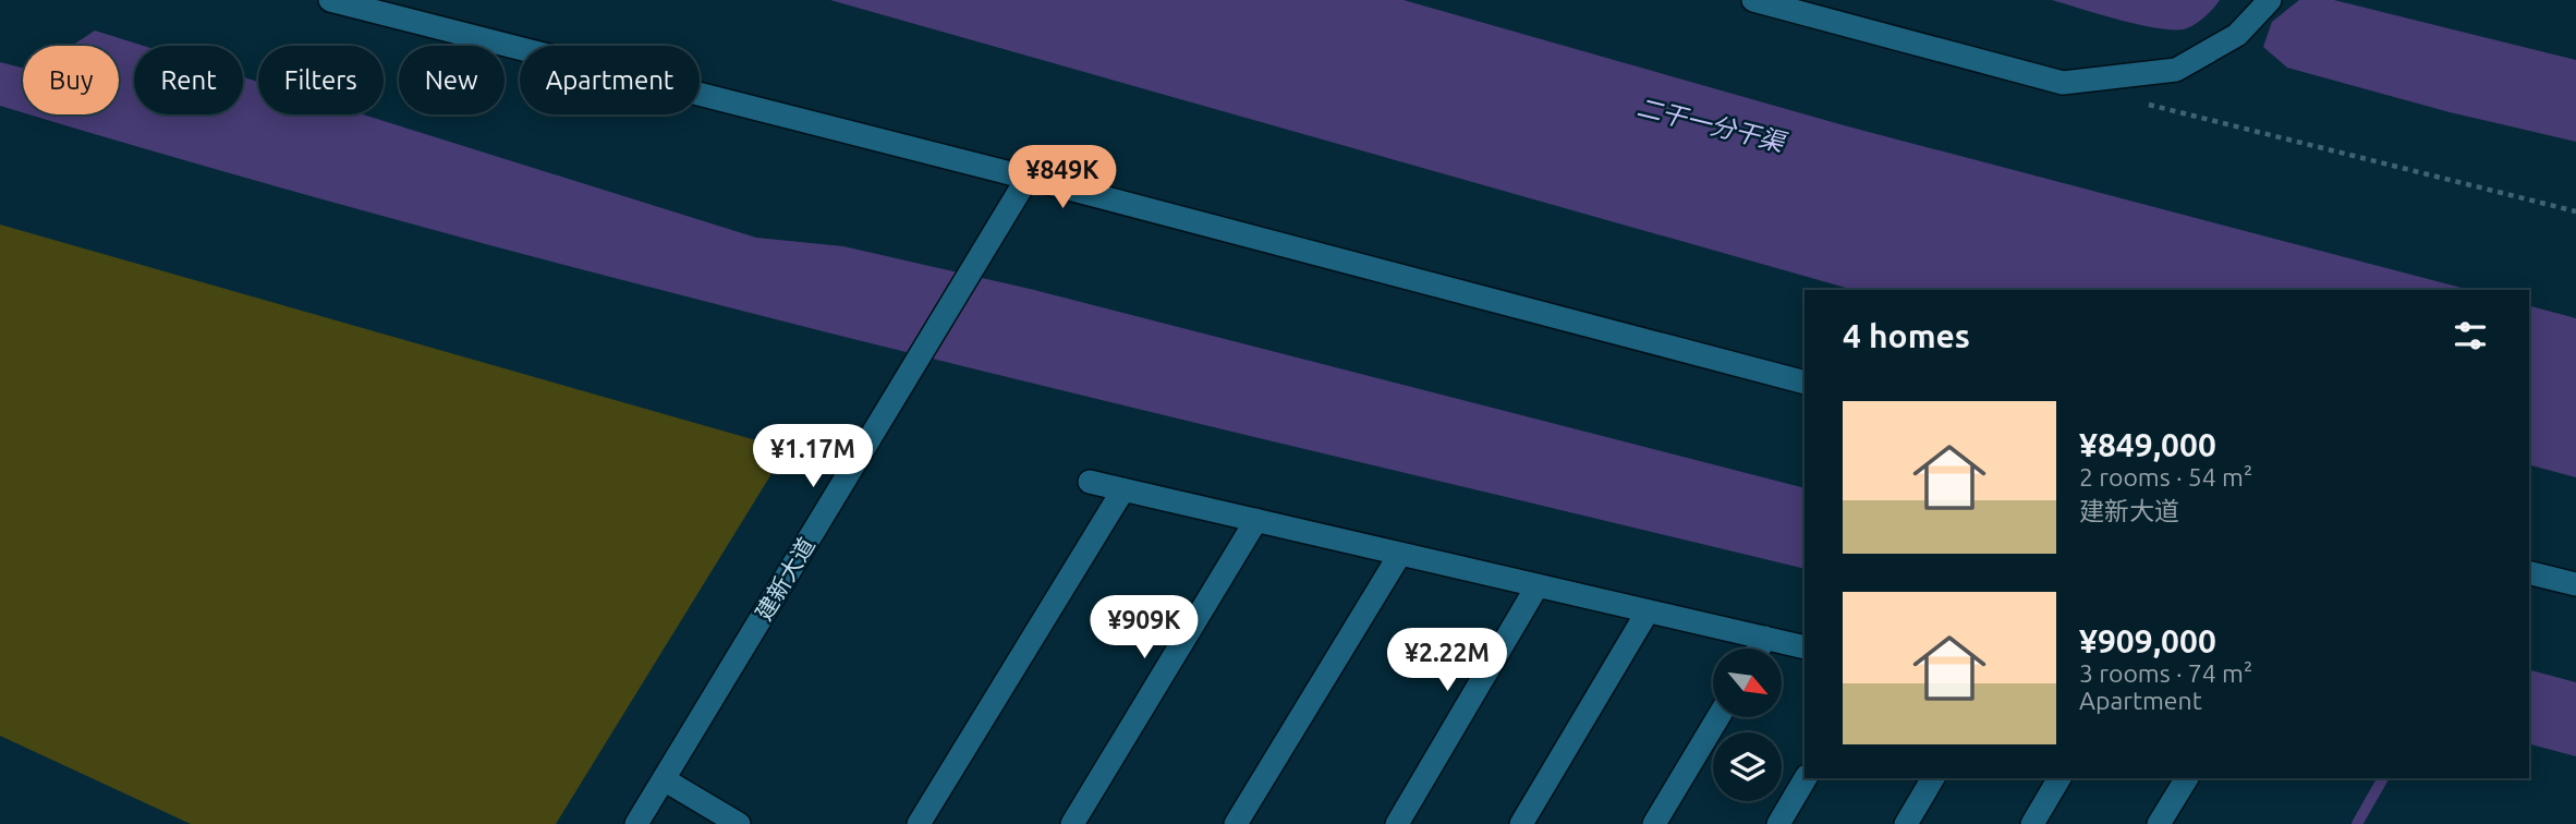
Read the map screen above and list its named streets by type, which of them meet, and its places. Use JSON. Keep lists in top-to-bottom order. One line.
{"streets":{"street":["建新大道"]},"water":["二干一分干渠"],"north":"bottom right","page":{"chip":["Buy","Rent","Filters","New","Apartment"],"price":["¥849K","¥1.17M","¥909K","¥2.22M"],"heading":"4 homes","list":[{"name":"¥849,000","note":"2 rooms · 54 m² · 建新大道"},{"name":"¥909,000","note":"3 rooms · 74 m² · Apartment"}]}}
